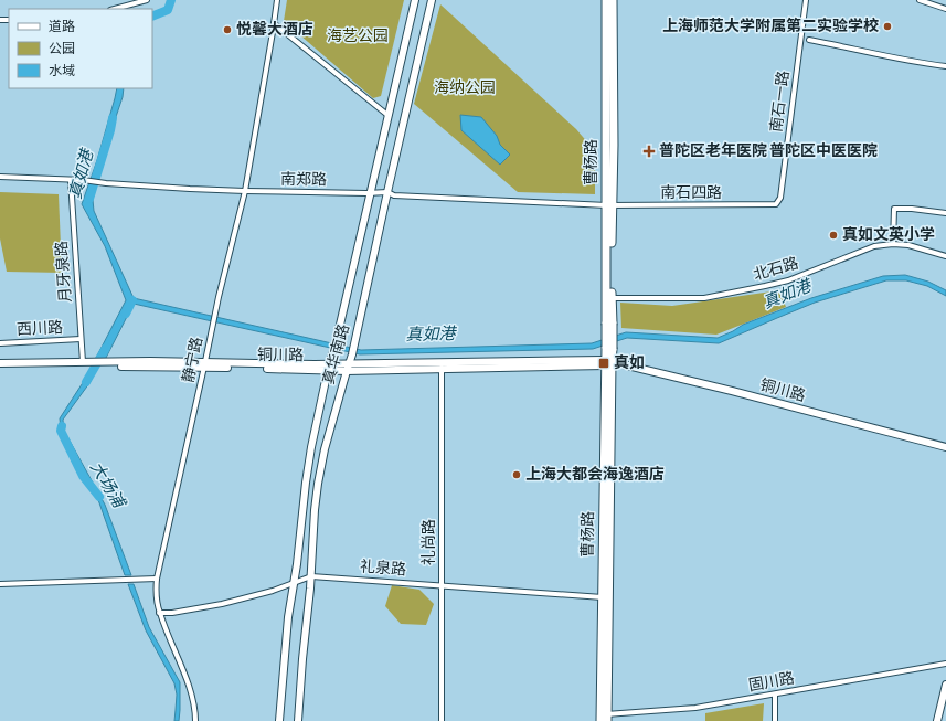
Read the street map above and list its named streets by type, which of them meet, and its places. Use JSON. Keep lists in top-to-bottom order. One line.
{"streets":{"main road":["曹杨路","真华南路","铜川路"],"street":["南石一路","南郑路","南石四路","北石路","月牙泉路","西川路","静宁路","礼尚路","礼泉路","固川路"]},"crossings":[["南石一路","南石四路"],["曹杨路","南郑路"],["曹杨路","南石四路"],["曹杨路","北石路"],["曹杨路","铜川路"],["曹杨路","礼泉路"],["曹杨路","固川路"],["南郑路","南石四路"],["南郑路","月牙泉路"],["南郑路","真华南路"],["南郑路","静宁路"],["月牙泉路","西川路"],["月牙泉路","铜川路"],["真华南路","铜川路"],["真华南路","礼泉路"],["铜川路","静宁路"],["铜川路","礼尚路"],["静宁路","礼泉路"],["礼尚路","礼泉路"]],"water":["真如港","大场浦"],"parks":["海艺公园","海纳公园"],"places":{"other":["上海师范大学附属第二实验学校","悦馨大酒店","真如文英小学","上海大都会海逸酒店"],"health":["普陀区老年医院 普陀区中医医院"],"transit":["真如"]},"legend":["道路","公园","水域"]}
